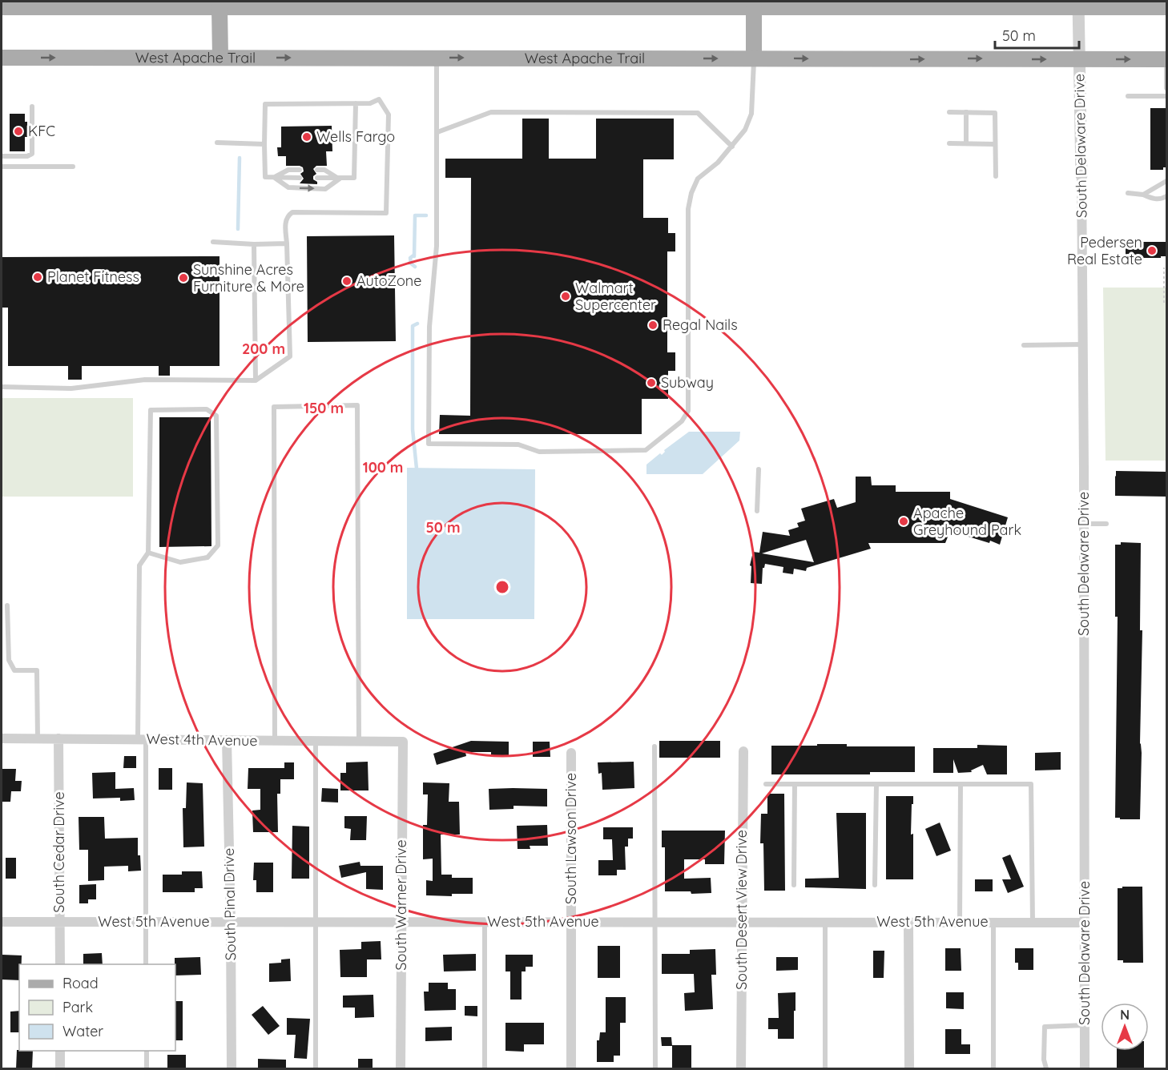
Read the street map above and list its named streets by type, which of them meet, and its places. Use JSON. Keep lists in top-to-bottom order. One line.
{"streets":{"main road":["West Apache Trail"],"street":["South Delaware Drive","West 4th Avenue","South Lawson Drive","South Cedar Drive","South Pinal Drive","South Warner Drive","South Desert View Drive","West 5th Avenue"]},"crossings":[["West Apache Trail","South Delaware Drive"],["South Delaware Drive","West 5th Avenue"],["West 4th Avenue","South Cedar Drive"],["West 4th Avenue","South Pinal Drive"],["West 4th Avenue","South Warner Drive"],["South Lawson Drive","West 5th Avenue"],["South Cedar Drive","West 5th Avenue"],["South Pinal Drive","West 5th Avenue"],["South Warner Drive","West 5th Avenue"],["South Desert View Drive","West 5th Avenue"]],"places":["KFC","Wells Fargo","Pedersen Real Estate","Planet Fitness","Sunshine Acres Furniture & More","AutoZone","Walmart Supercenter","Regal Nails","Subway","Apache Greyhound Park"],"legend":["Road","Park","Water"],"scale_bar":"50 m","north":"top","rings":["200 m","150 m","100 m","50 m"]}
